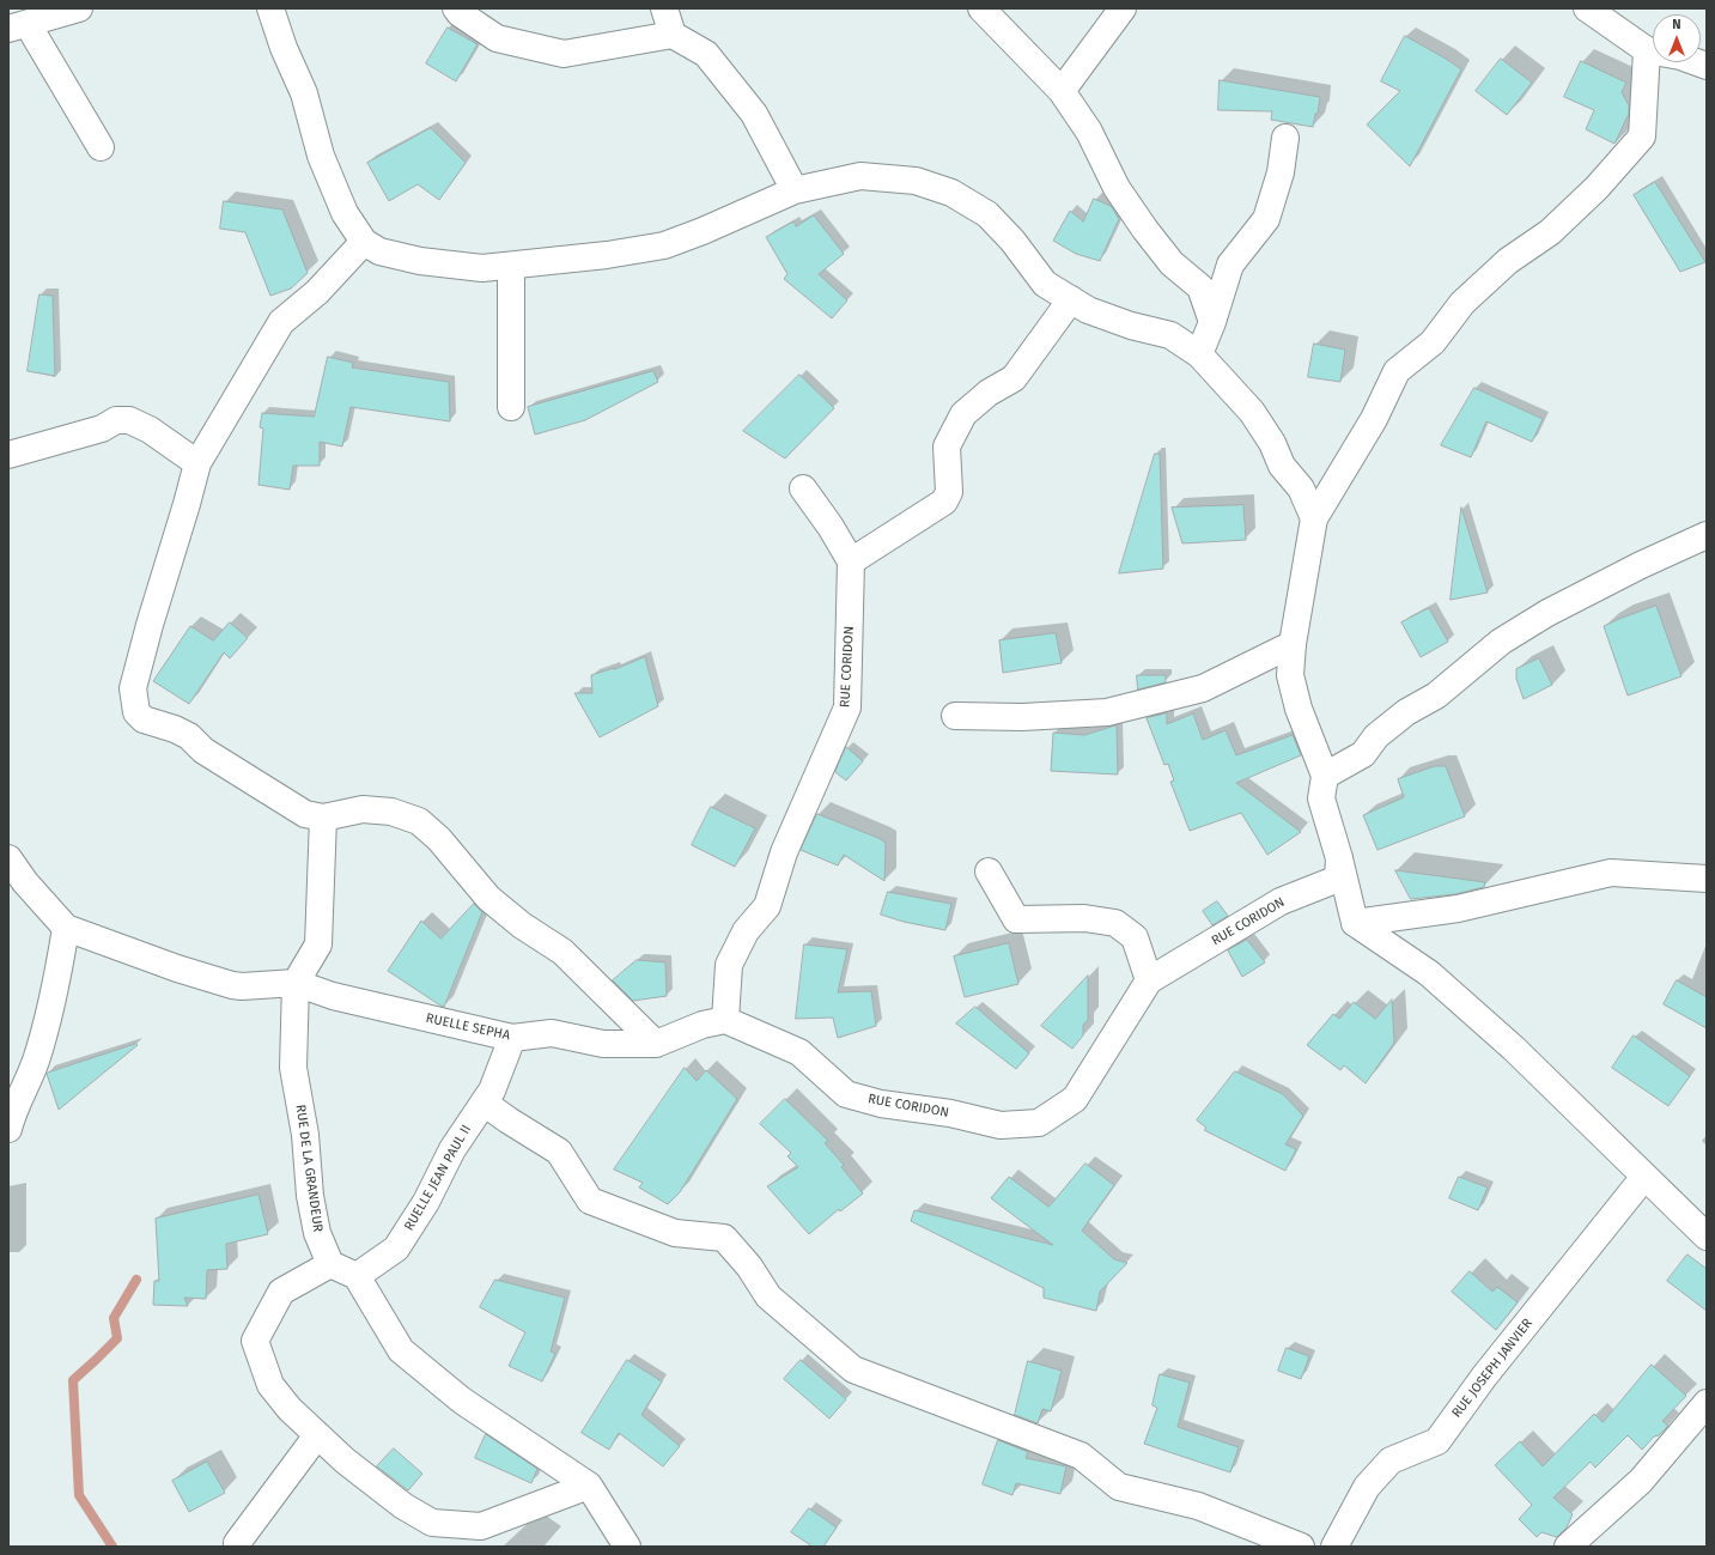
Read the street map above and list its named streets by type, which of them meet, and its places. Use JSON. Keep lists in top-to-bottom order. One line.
{"streets":{"street":["RUE CORIDON","RUELLE SEPHA","RUE DE LA GRANDEUR","RUELLE JEAN PAUL II","RUE JOSEPH JANVIER"]},"crossings":[["RUE CORIDON","RUELLE SEPHA"],["RUELLE SEPHA","RUE DE LA GRANDEUR"],["RUELLE SEPHA","RUELLE JEAN PAUL II"]],"north":"top"}
